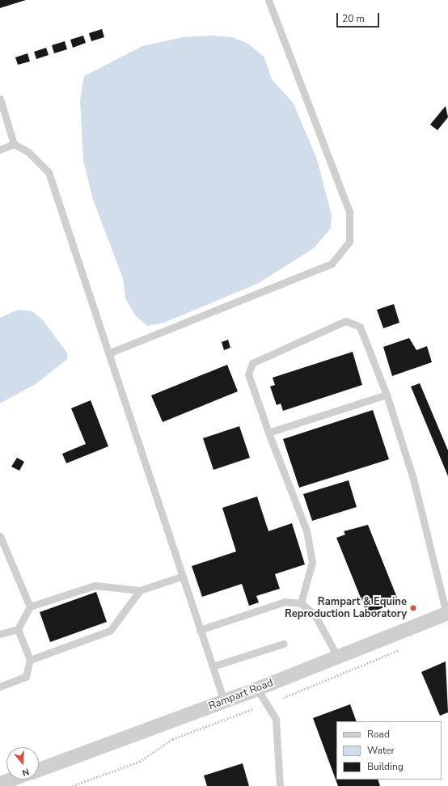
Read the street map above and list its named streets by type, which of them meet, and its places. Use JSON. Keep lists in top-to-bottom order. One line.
{"streets":{"street":["Rampart Road"]},"places":["Rampart & Equine Reproduction Laboratory"],"legend":["Road","Water","Building"],"scale_bar":"20 m","north":"bottom"}
